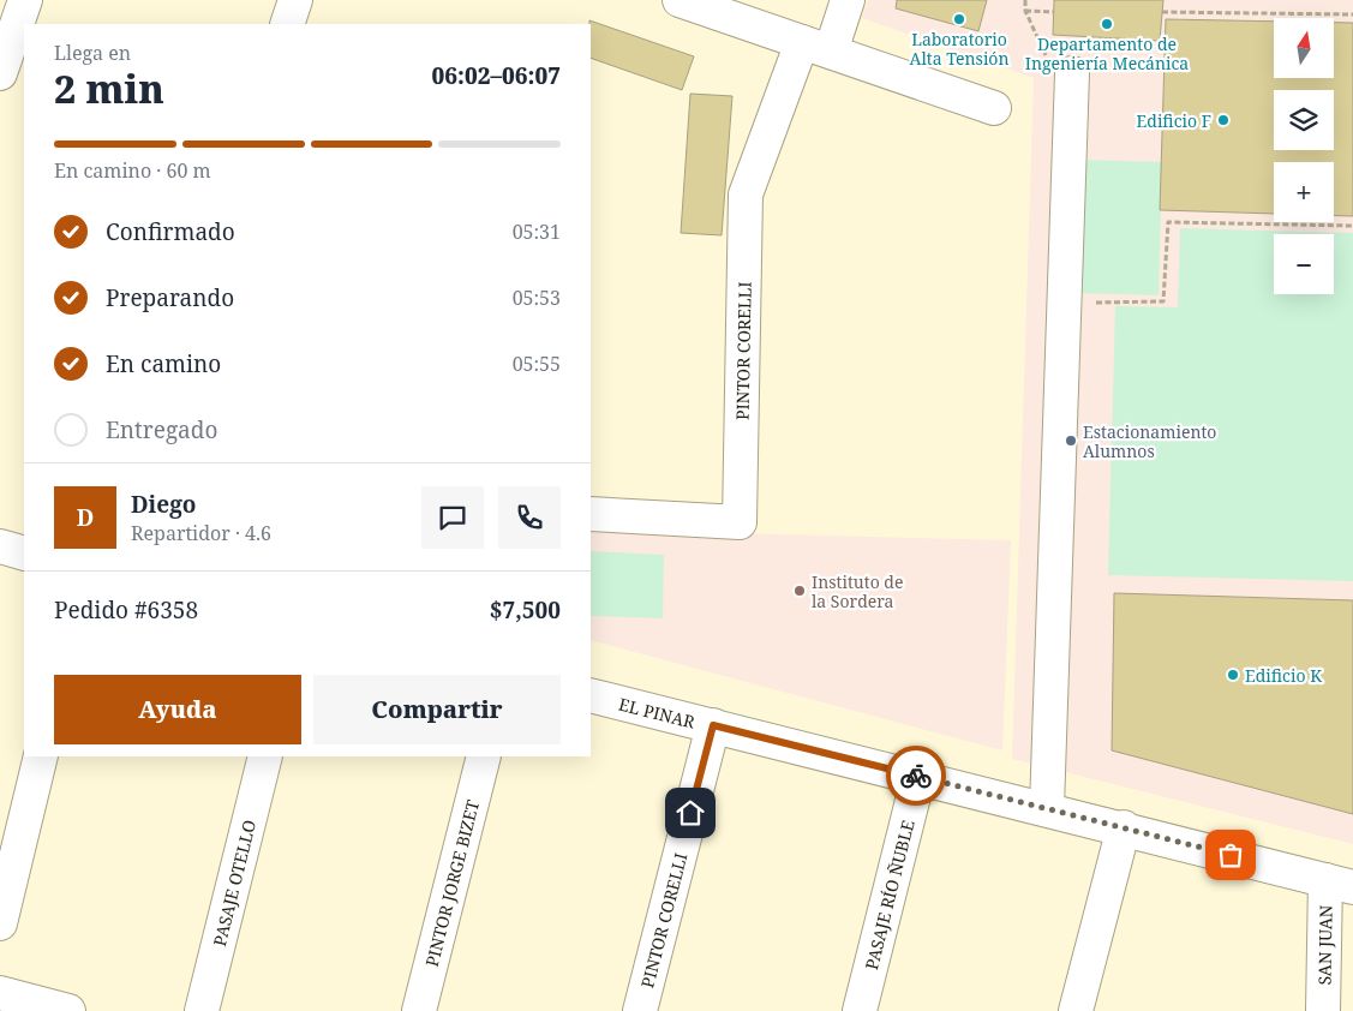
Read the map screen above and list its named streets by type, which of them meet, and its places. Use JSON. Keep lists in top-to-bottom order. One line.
{"streets":{"street":["PINTOR CORELLI","EL PINAR","PASAJE OTELLO","PINTOR JORGE BIZET","PASAJE RÍO ÑUBLE","SAN JUAN"]},"crossings":[["PINTOR CORELLI","EL PINAR"],["EL PINAR","PASAJE RÍO ÑUBLE"],["EL PINAR","SAN JUAN"]],"places":["Laboratorio Alta Tensión","Departamento de Ingeniería Mecánica","Edificio F","Estacionamiento Alumnos","Instituto de la Sordera","Edificio K"],"north":"top","page":{"map_buttons":["+","−"],"heading":["2 min","Llega en","06:02–06:07"],"panel":["Diego","Repartidor · 4.6","Pedido #6358","$7,500"],"bar":"En camino · 60 m","list":[["Confirmado","05:31"],["Preparando","05:53"],["En camino","05:55"],"Entregado"],"round":"D","buttons":["Ayuda","Compartir"]}}
